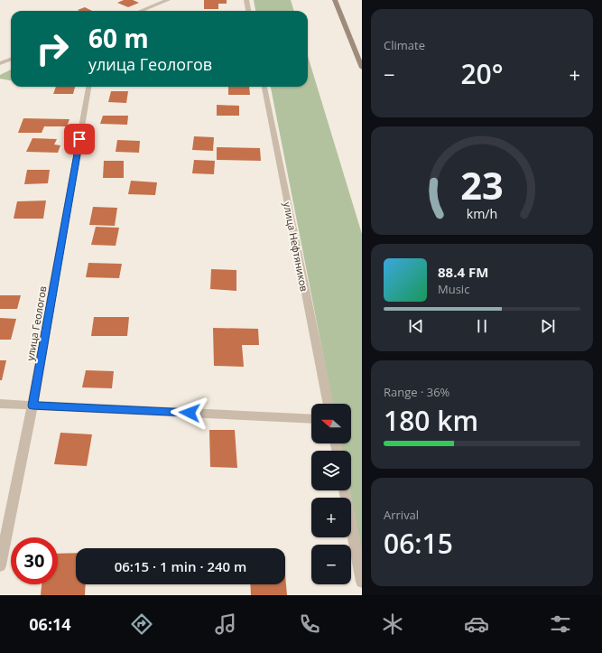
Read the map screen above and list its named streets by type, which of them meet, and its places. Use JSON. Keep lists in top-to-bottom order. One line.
{"streets":{"street":["улица Нефтяников","улица Геологов"]},"north":"left","page":{"tile":["Climate",["Range · 36%","180 km"],["Arrival","06:15"]],"turn":["60 m","улица Геологов"],"heat":["−","20°","+"],"song":["88.4 FM","Music"],"map_buttons":["+","−"],"limit":"30","trip":"06:15 · 1 min · 240 m","tabs":"06:14","gauge":["23","km/h"]}}
